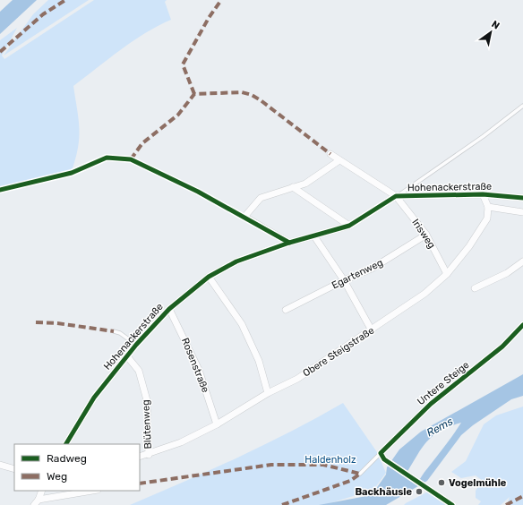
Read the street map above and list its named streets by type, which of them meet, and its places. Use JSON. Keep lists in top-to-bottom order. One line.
{"streets":{"street":["Hohenackerstraße","Irisweg","Egartenweg","Obere Steigstraße","Rosenstraße","Untere Steige","Blütenweg"]},"crossings":[["Hohenackerstraße","Irisweg"],["Hohenackerstraße","Rosenstraße"],["Hohenackerstraße","Blütenweg"],["Irisweg","Egartenweg"],["Irisweg","Obere Steigstraße"],["Obere Steigstraße","Rosenstraße"],["Obere Steigstraße","Blütenweg"]],"water":["Rems"],"parks":["Haldenholz"],"places":["Vogelmühle","Backhäusle"],"legend":["Radweg","Weg"],"north":"top right"}
